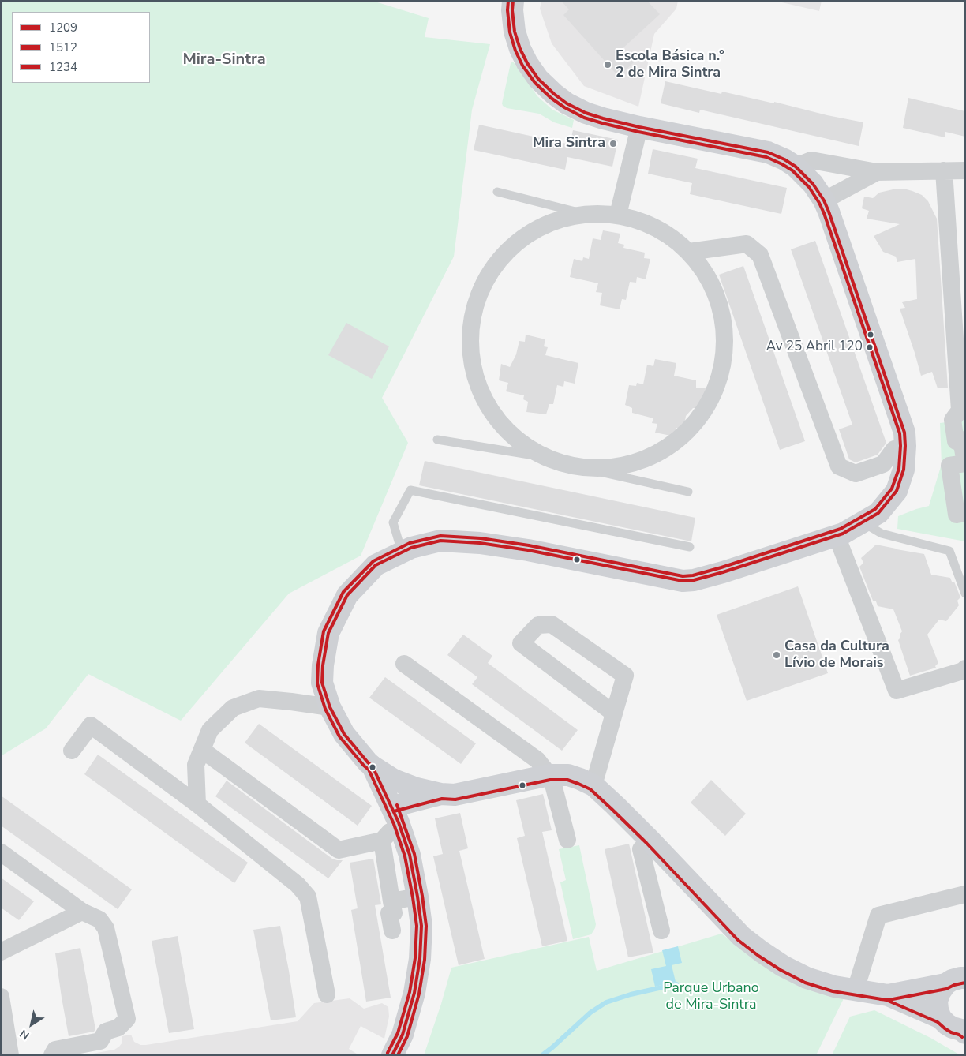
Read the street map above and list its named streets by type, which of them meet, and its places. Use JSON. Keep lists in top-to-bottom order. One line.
{"districts":["Mira-Sintra"],"parks":["Parque Urbano de Mira-Sintra"],"places":["Escola Básica n.º 2 de Mira Sintra","Mira Sintra","Av 25 Abril 120","Casa da Cultura Lívio de Morais"],"lines":["transit line 1209","transit line 1234","transit line 1512"],"legend":["1209","1512","1234"],"north":"bottom left"}
